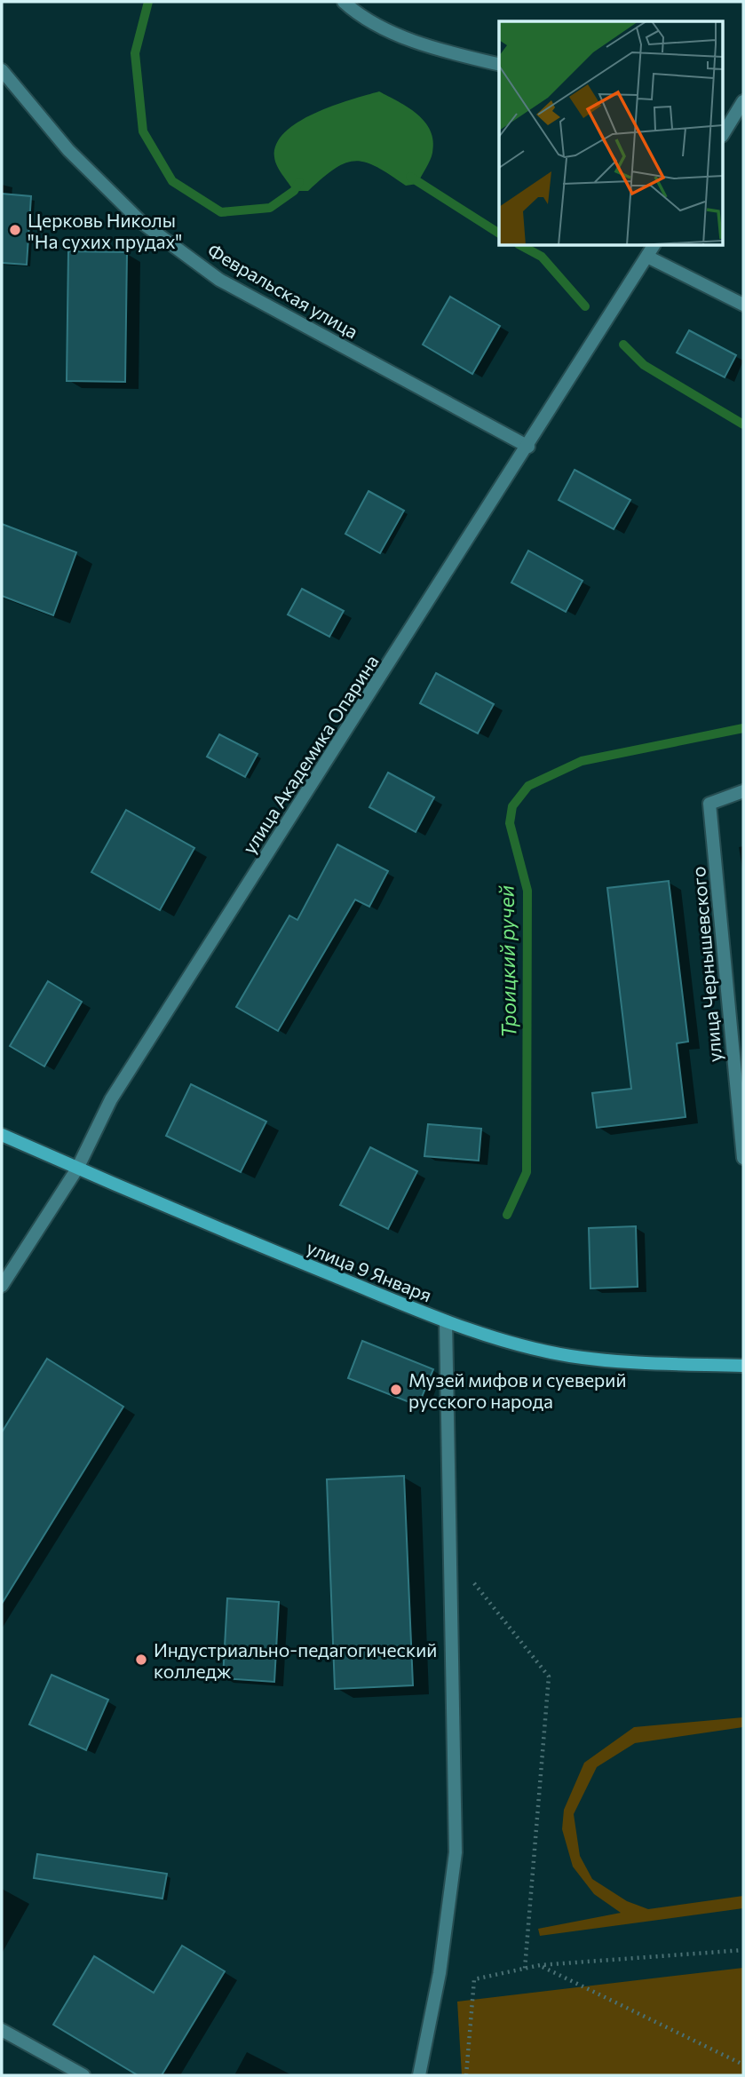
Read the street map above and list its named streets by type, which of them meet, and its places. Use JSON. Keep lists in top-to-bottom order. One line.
{"streets":{"main road":["улица 9 Января"],"street":["Февральская улица","улица Академика Опарина","улица Чернышевского"]},"crossings":[["Февральская улица","улица Академика Опарина"],["улица Академика Опарина","улица 9 Января"]],"water":["Троицкий ручей"],"places":["Церковь Николы \"На сухих прудах\"","Музей мифов и суеверий русского народа","Индустриально-педагогический колледж"]}
